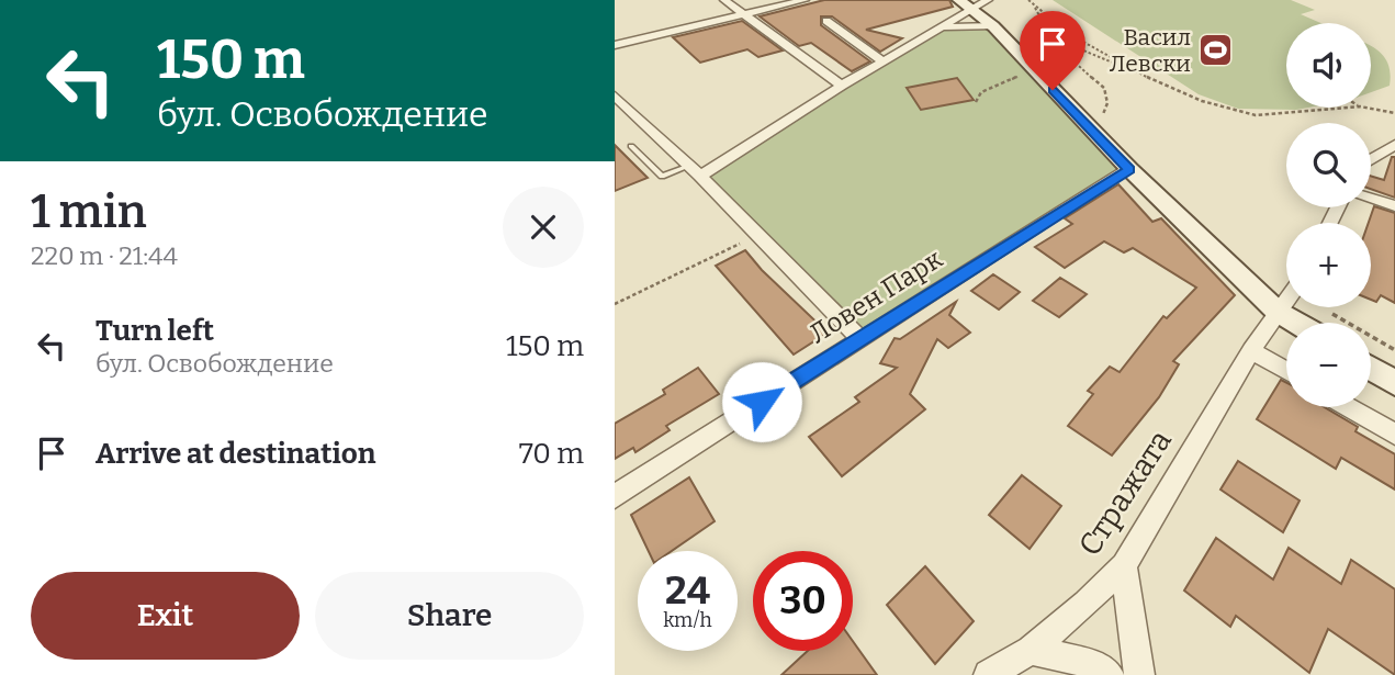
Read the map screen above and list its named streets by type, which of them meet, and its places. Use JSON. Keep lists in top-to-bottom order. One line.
{"streets":{"street":["Ловен Парк","Стражата"]},"places":{"sports":["Васил Левски"]},"page":{"turn":["150 m","бул. Освобождение"],"map_buttons":["+","−"],"heading":["1 min","220 m · 21:44"],"list":[{"name":"Turn left","note":"бул. Освобождение","value":"150 m"},{"name":"Arrive at destination","value":"70 m"}],"speed":"24 km/h","limit":"30","buttons":["Exit","Share"]}}
